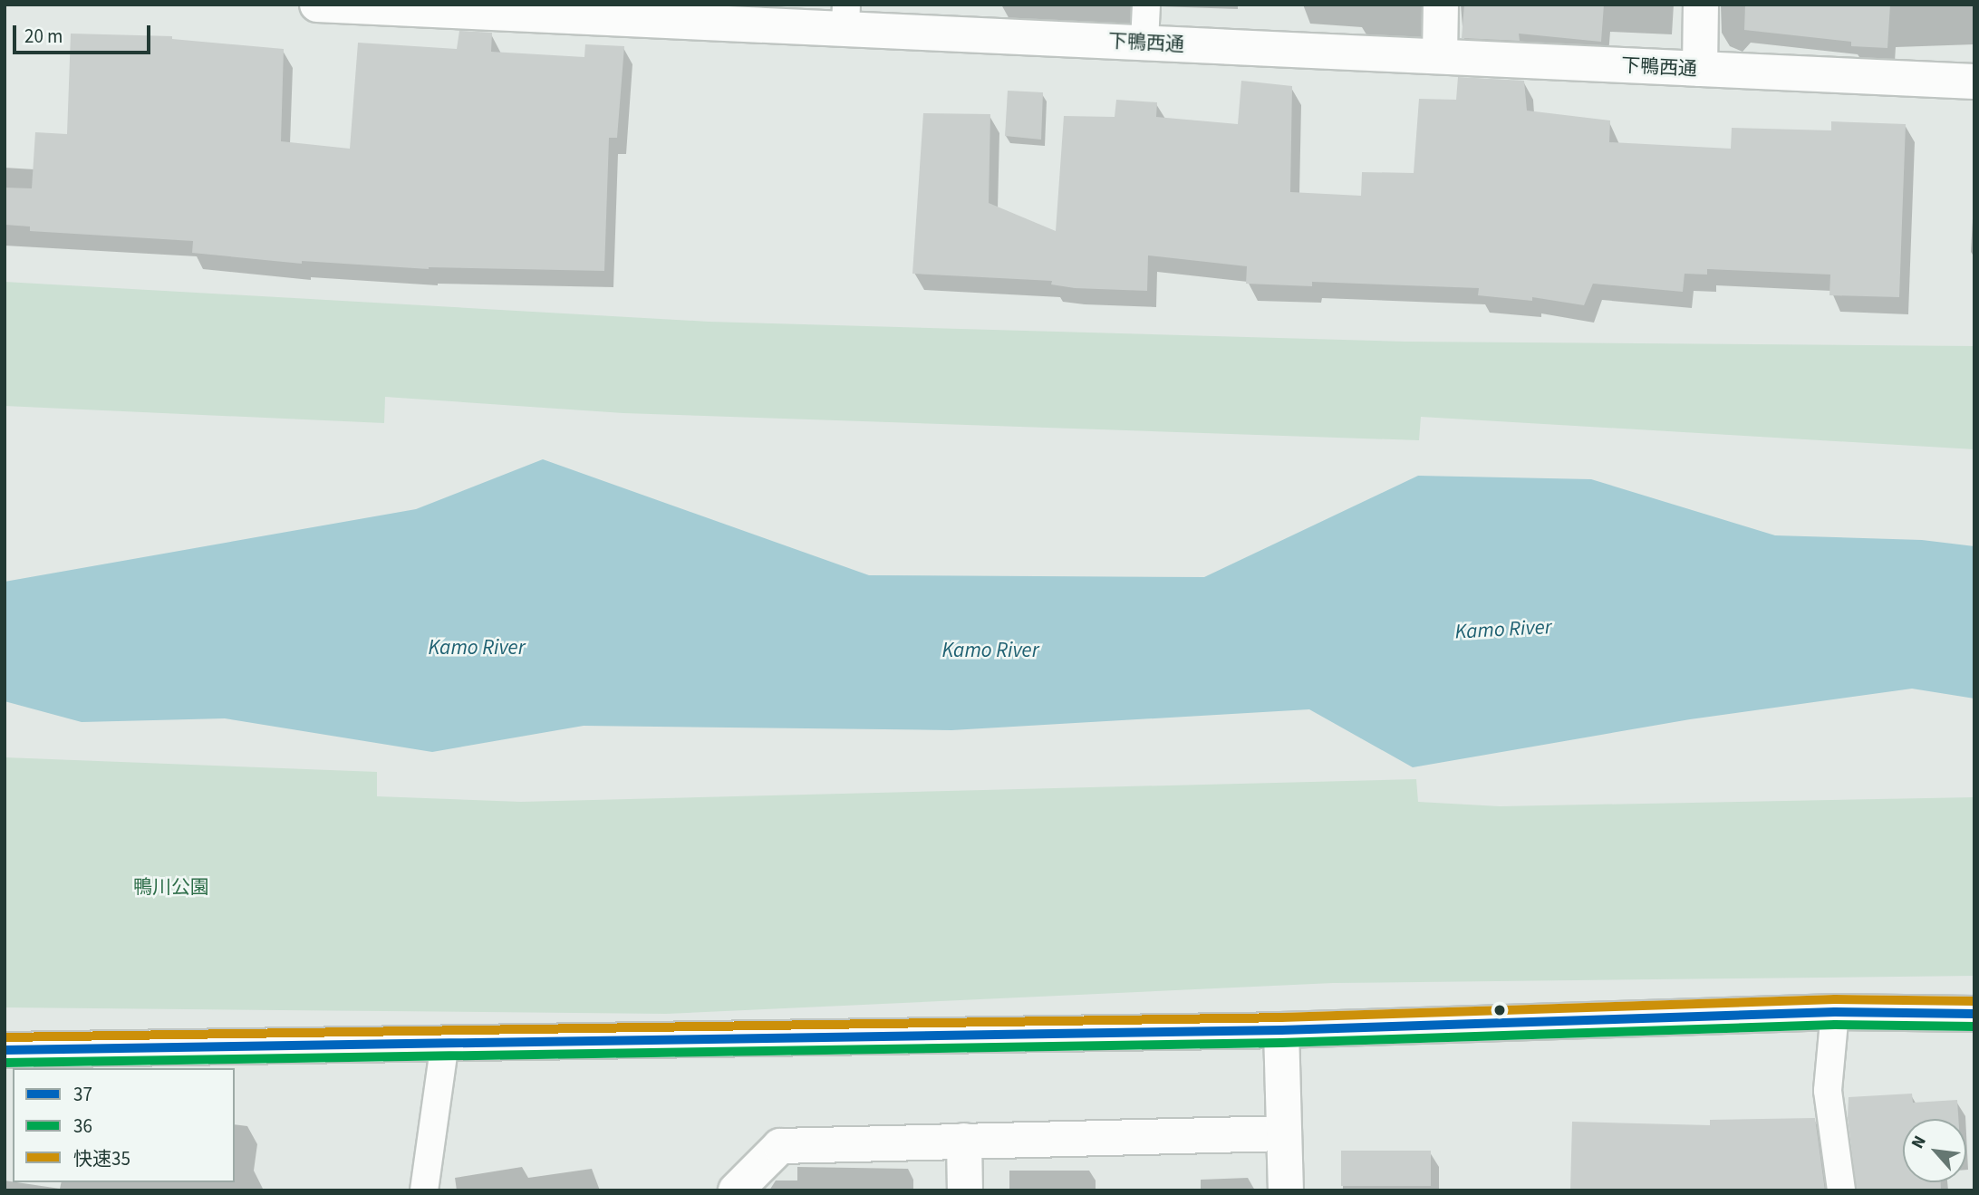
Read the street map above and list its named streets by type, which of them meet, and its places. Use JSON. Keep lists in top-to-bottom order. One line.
{"streets":{"street":["下鴨西通"]},"water":["Kamo River"],"parks":["鴨川公園"],"lines":["transit line 快速35","transit line 37","transit line 36"],"legend":["37","36","快速35"],"scale_bar":"20 m","north":"top left"}
